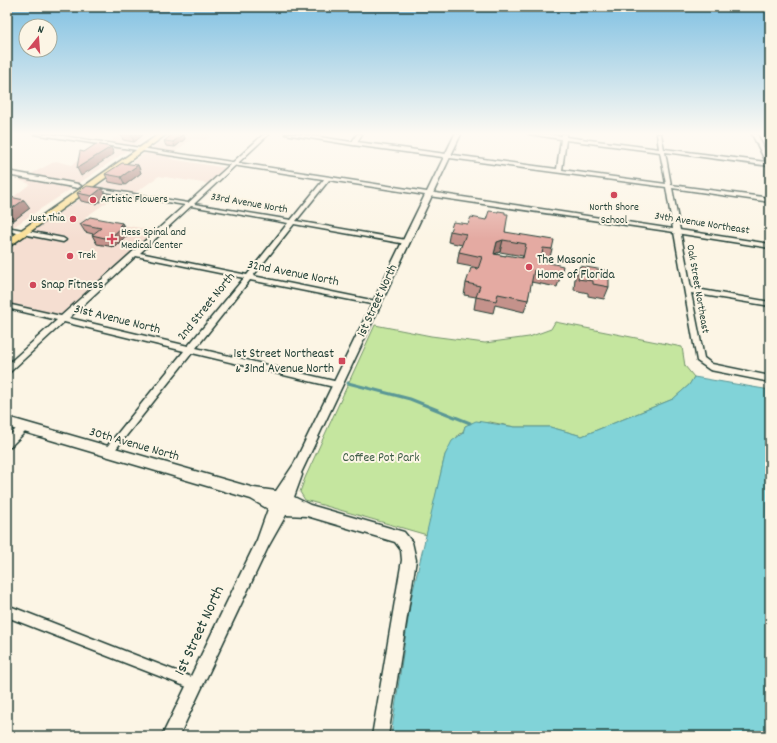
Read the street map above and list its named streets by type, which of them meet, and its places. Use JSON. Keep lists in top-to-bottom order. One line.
{"streets":{"street":["33rd Avenue North","34th Avenue Northeast","32nd Avenue North","Oak Street Northeast","1st Street North","2nd Street North","31st Avenue North","30th Avenue North"]},"crossings":[["33rd Avenue North","1st Street North"],["33rd Avenue North","2nd Street North"],["34th Avenue Northeast","Oak Street Northeast"],["34th Avenue Northeast","1st Street North"],["34th Avenue Northeast","2nd Street North"],["32nd Avenue North","1st Street North"],["32nd Avenue North","2nd Street North"],["1st Street North","31st Avenue North"],["1st Street North","30th Avenue North"],["2nd Street North","31st Avenue North"],["2nd Street North","30th Avenue North"]],"parks":["Coffee Pot Park"],"places":{"other":["North Shore School","Artistic Flowers","Just Thia","Trek","The Masonic Home of Florida","Snap Fitness"],"health":["Hess Spinal and Medical Center"],"transit":["1st Street Northeast & 31nd Avenue North"]},"north":"top"}
